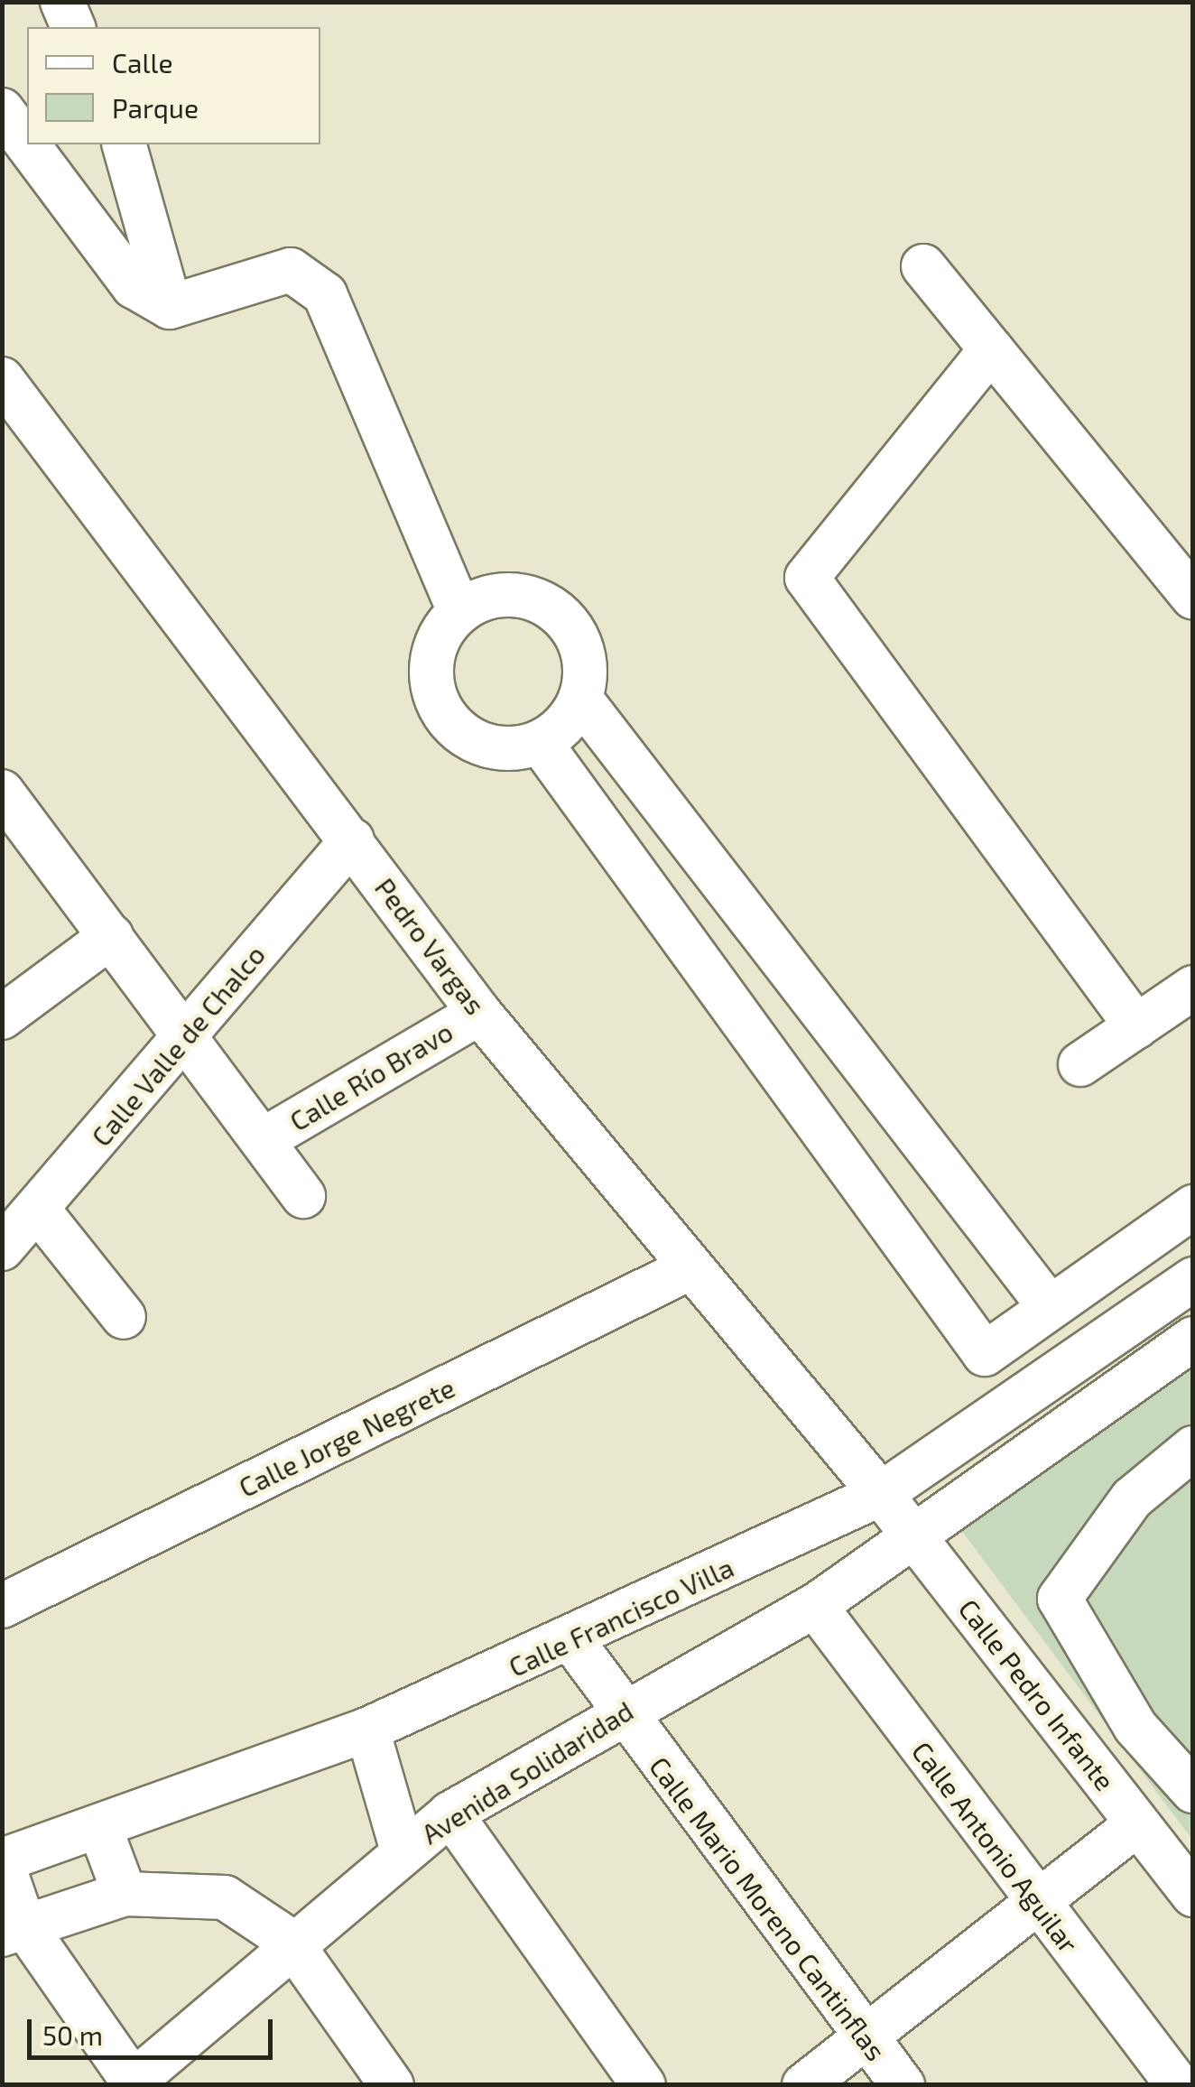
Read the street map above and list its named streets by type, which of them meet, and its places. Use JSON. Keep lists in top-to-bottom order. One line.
{"streets":{"street":["Pedro Vargas","Calle Valle de Chalco","Calle Río Bravo","Calle Jorge Negrete","Calle Francisco Villa","Calle Pedro Infante","Avenida Solidaridad","Calle Antonio Aguilar","Calle Mario Moreno Cantinflas"]},"crossings":[["Pedro Vargas","Calle Valle de Chalco"],["Pedro Vargas","Calle Río Bravo"],["Pedro Vargas","Calle Jorge Negrete"],["Pedro Vargas","Calle Francisco Villa"],["Pedro Vargas","Calle Pedro Infante"],["Calle Francisco Villa","Calle Pedro Infante"],["Calle Francisco Villa","Calle Mario Moreno Cantinflas"],["Calle Pedro Infante","Avenida Solidaridad"],["Avenida Solidaridad","Calle Antonio Aguilar"],["Avenida Solidaridad","Calle Mario Moreno Cantinflas"]],"legend":["Calle","Parque"],"scale_bar":"50 m"}
